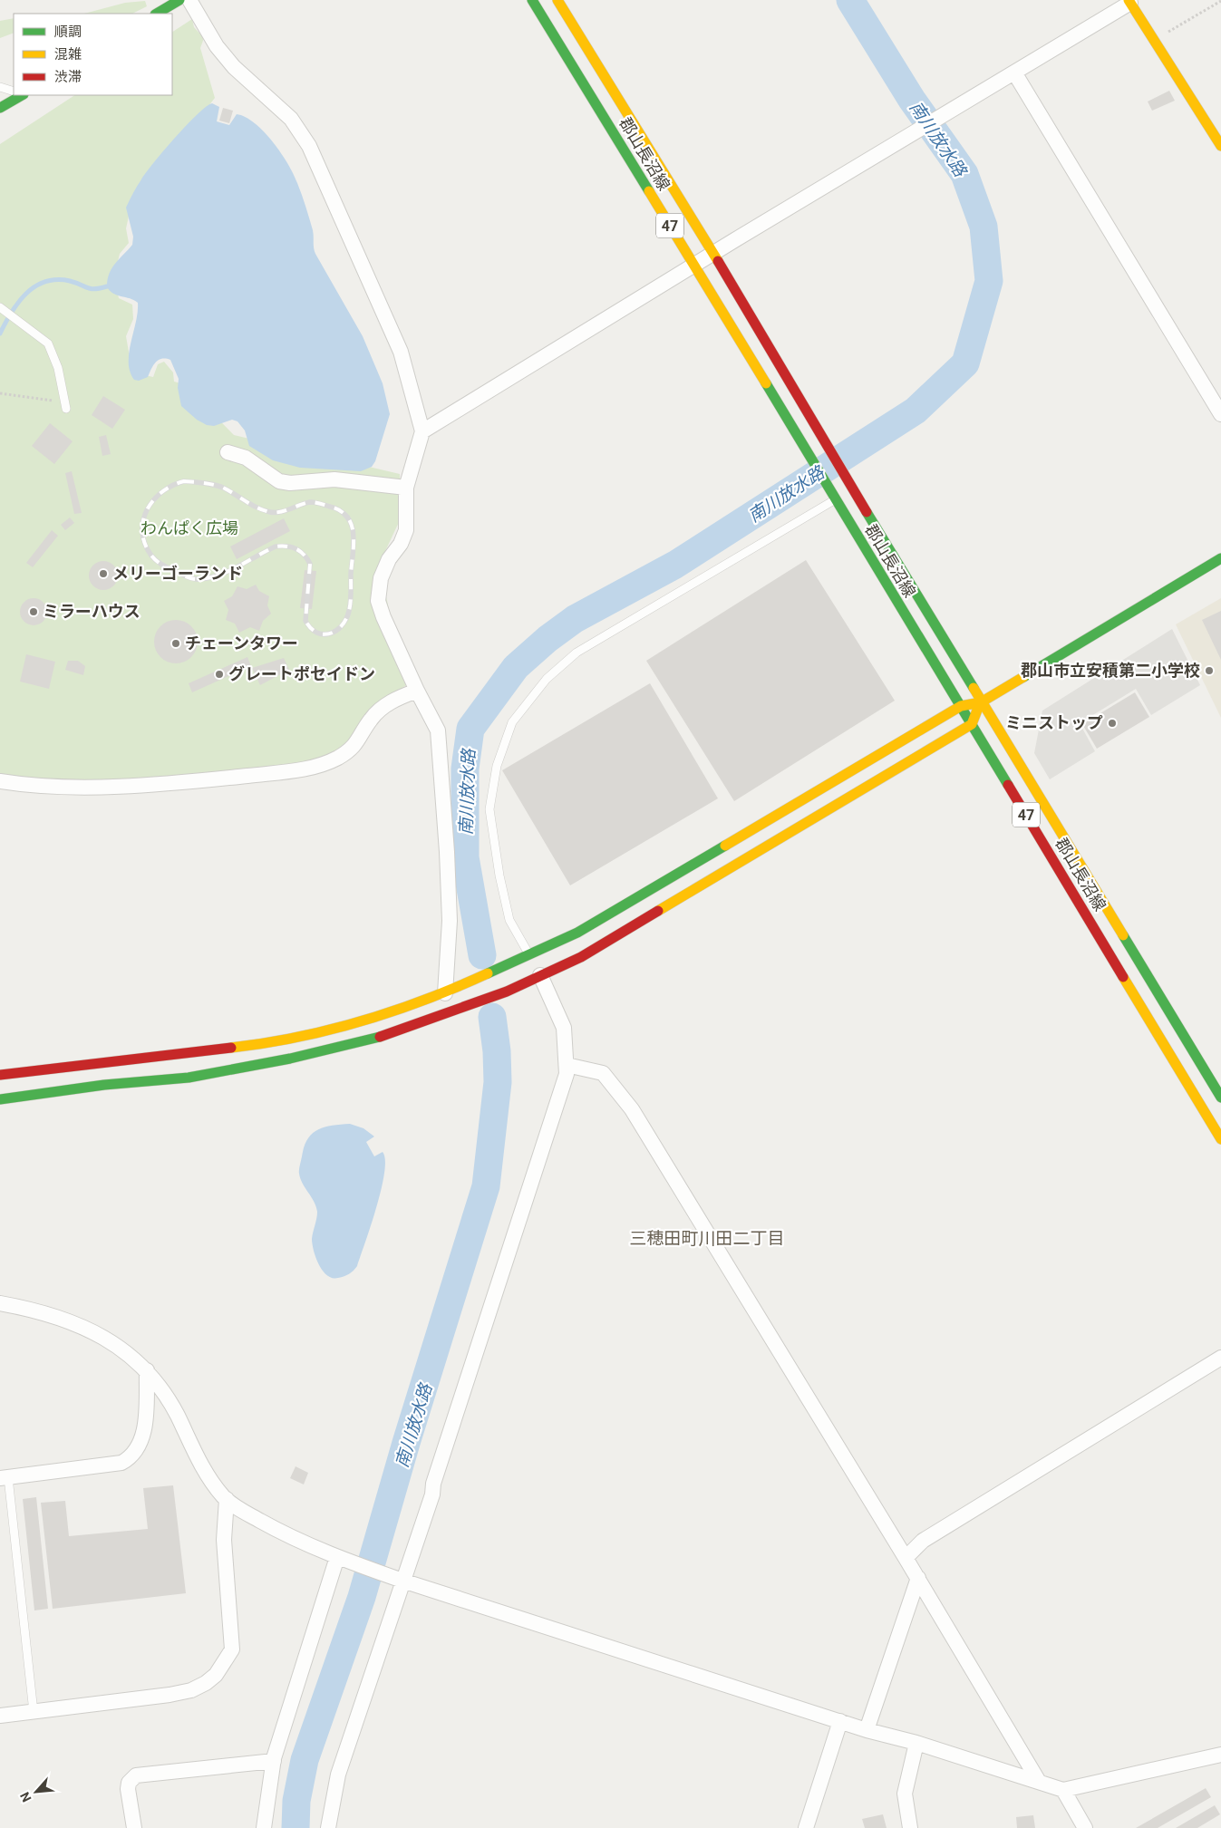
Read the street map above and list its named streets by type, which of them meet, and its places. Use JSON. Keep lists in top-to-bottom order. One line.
{"streets":{"street":["郡山長沼線","47"]},"districts":["三穂田町川田二丁目"],"water":["南川放水路"],"parks":["わんぱく広場"],"places":["メリーゴーランド","ミラーハウス","チェーンタワー","郡山市立安積第二小学校","グレートポセイドン","ミニストップ"],"legend":["順調","混雑","渋滞"],"north":"bottom left"}
